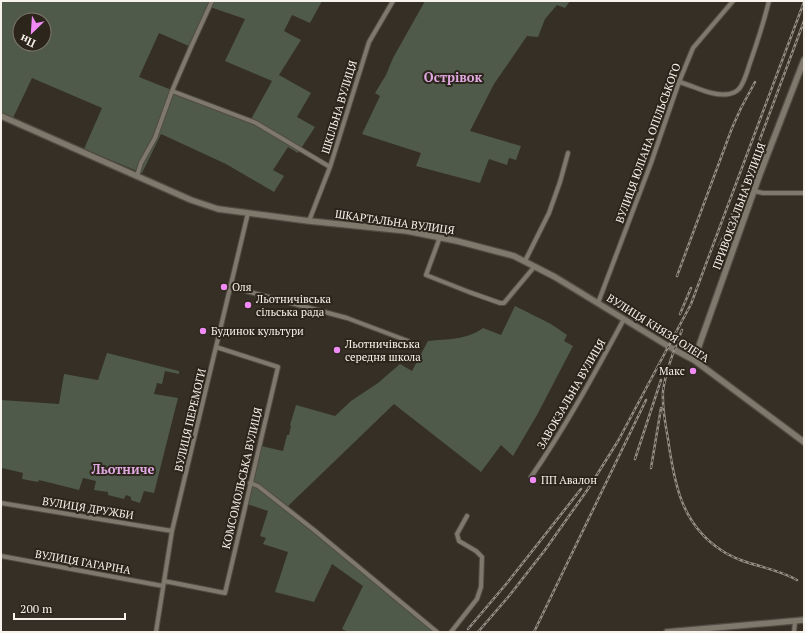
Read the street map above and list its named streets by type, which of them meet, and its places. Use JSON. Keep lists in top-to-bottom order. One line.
{"streets":{"street":["ШКІЛЬНА ВУЛИЦЯ","ВУЛИЦЯ ЮЛІАНА ОПІЛЬСЬКОГО","ПРИВОКЗАЛЬНА ВУЛИЦЯ","ШКАРТАЛЬНА ВУЛИЦЯ","ВУЛИЦЯ КНЯЗЯ ОЛЕГА","ЗАВОКЗАЛЬНА ВУЛИЦЯ","ВУЛИЦЯ ПЕРЕМОГИ","КОМСОМОЛЬСЬКА ВУЛИЦЯ","ВУЛИЦЯ ДРУЖБИ","ВУЛИЦЯ ГАГАРІНА"]},"crossings":[["ШКІЛЬНА ВУЛИЦЯ","ШКАРТАЛЬНА ВУЛИЦЯ"],["ВУЛИЦЯ ЮЛІАНА ОПІЛЬСЬКОГО","ВУЛИЦЯ КНЯЗЯ ОЛЕГА"],["ПРИВОКЗАЛЬНА ВУЛИЦЯ","ВУЛИЦЯ КНЯЗЯ ОЛЕГА"],["ШКАРТАЛЬНА ВУЛИЦЯ","ВУЛИЦЯ КНЯЗЯ ОЛЕГА"],["ШКАРТАЛЬНА ВУЛИЦЯ","ВУЛИЦЯ ПЕРЕМОГИ"],["ВУЛИЦЯ КНЯЗЯ ОЛЕГА","ЗАВОКЗАЛЬНА ВУЛИЦЯ"],["ВУЛИЦЯ ПЕРЕМОГИ","КОМСОМОЛЬСЬКА ВУЛИЦЯ"],["ВУЛИЦЯ ПЕРЕМОГИ","ВУЛИЦЯ ДРУЖБИ"],["ВУЛИЦЯ ПЕРЕМОГИ","ВУЛИЦЯ ГАГАРІНА"]],"districts":["Острівок","Льотниче"],"places":["Оля","Льотничівська сільська рада","Будинок культури","Льотничівська середня школа","Макс","ПП Авалон"],"scale_bar":"200 m","north":"bottom left"}
